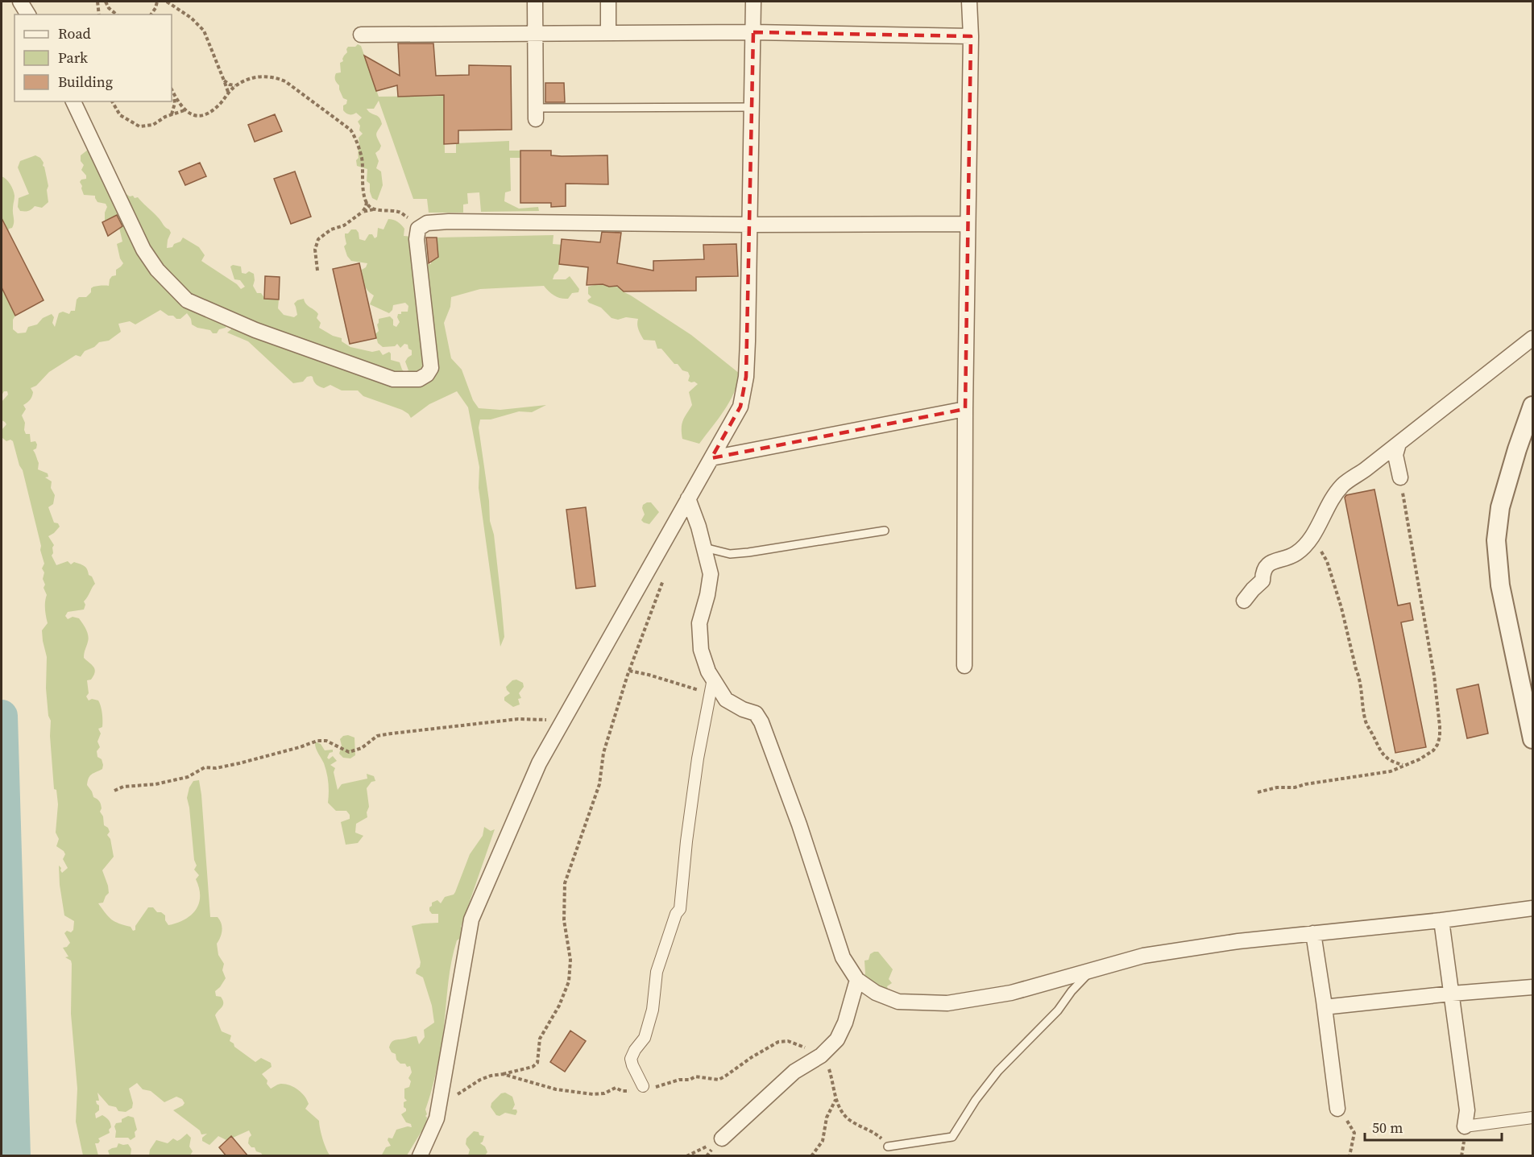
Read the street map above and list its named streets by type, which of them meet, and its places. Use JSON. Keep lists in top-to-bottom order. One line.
{"legend":["Road","Park","Building"],"scale_bar":"50 m"}
